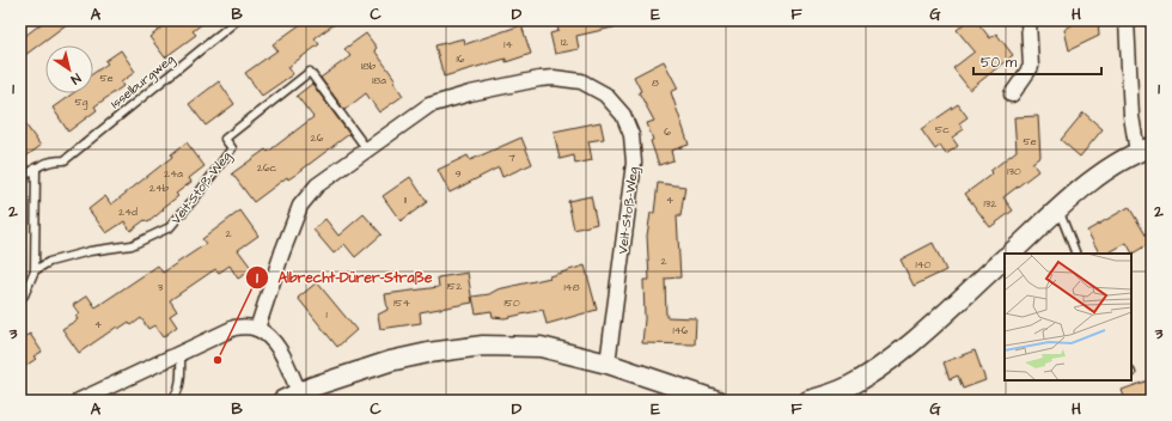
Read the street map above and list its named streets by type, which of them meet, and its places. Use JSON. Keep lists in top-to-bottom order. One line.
{"streets":{"street":["Veit-Stoß-Weg"],"lane":["Isselburgweg"]},"places":["Albrecht-Dürer-Straße"],"house_numbers":["12","14","16","18b","5e","18a","8","5g","5c","6","26","5e","7","26c","130","24a","9","24b","11","4","132","24d","2","2","140","152","3","148","154","150","1","4","146"],"scale_bar":"50 m","north":"bottom right","grid":{"columns":["A","B","C","D","E","F","G","H"],"rows":["1","2","3"]}}
